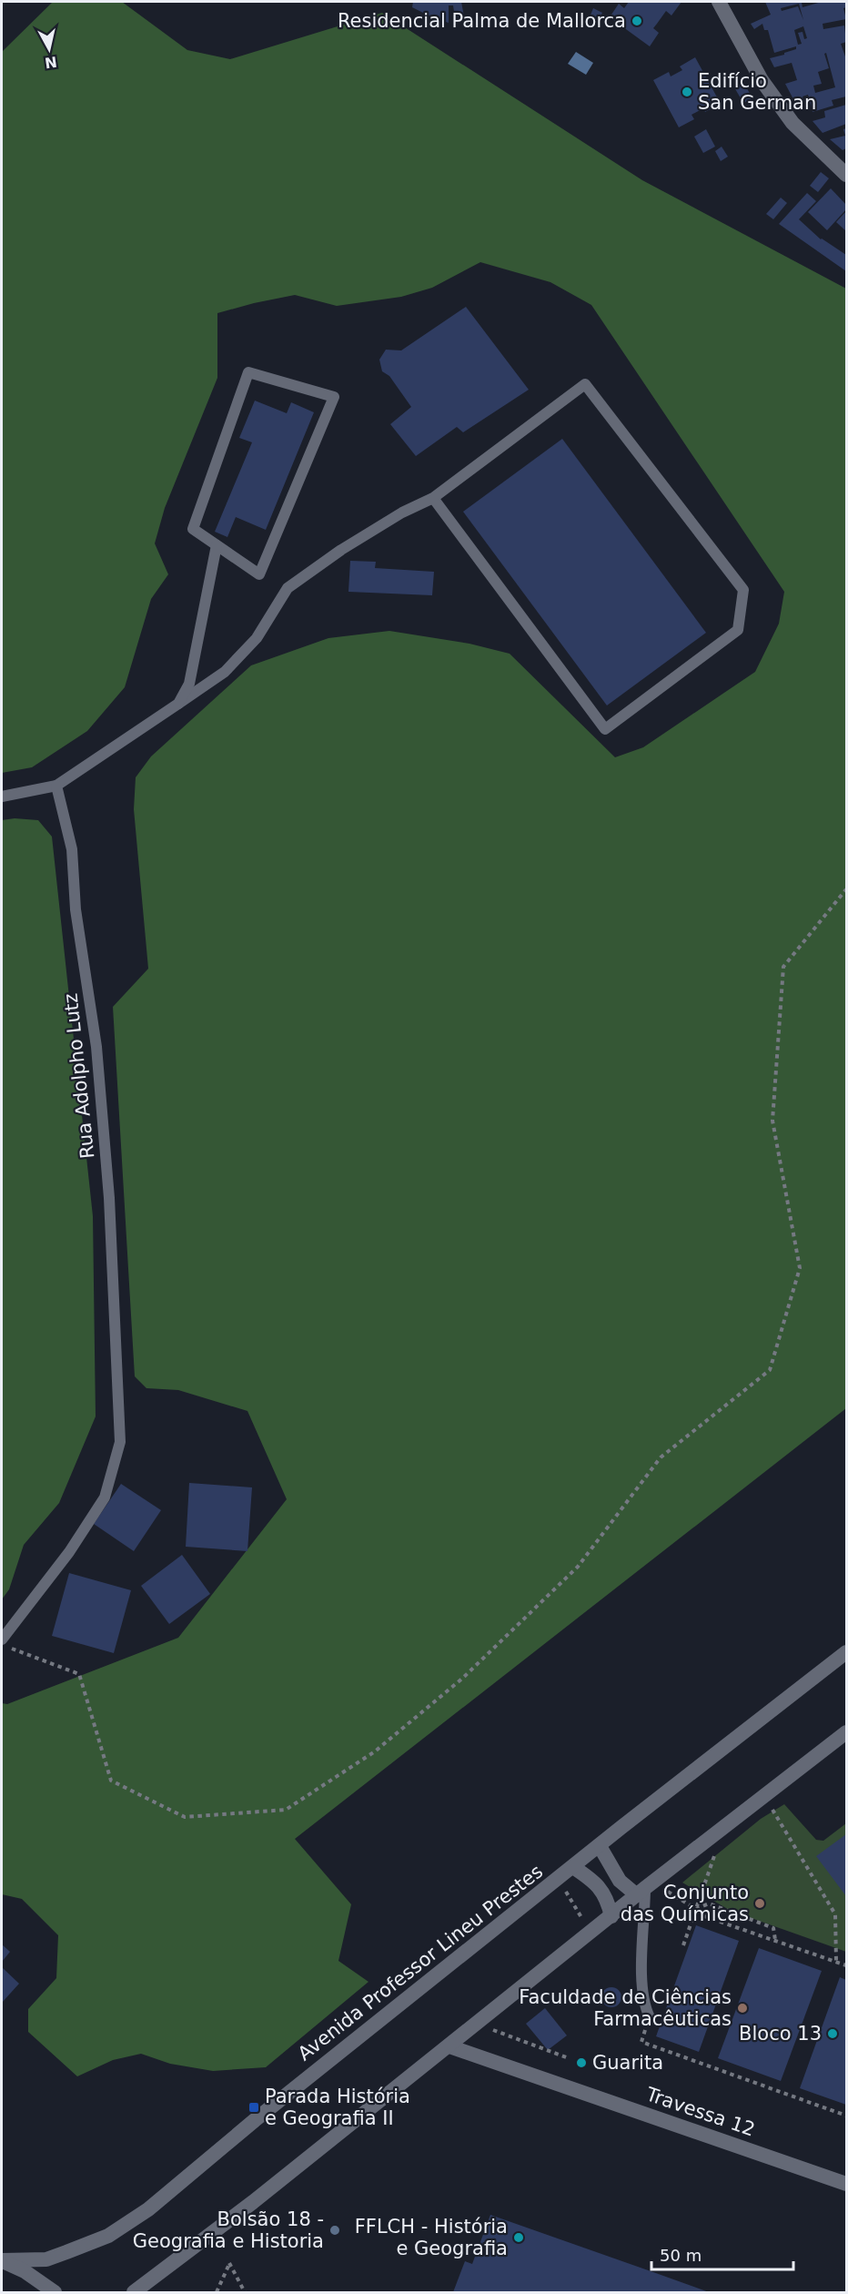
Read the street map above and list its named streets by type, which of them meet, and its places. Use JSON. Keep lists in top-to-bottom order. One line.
{"streets":{"main road":["Avenida Professor Lineu Prestes","Travessa 12"],"lane":["Rua Adolpho Lutz"]},"places":{"other":["Residencial Palma de Mallorca","Edifício San German","Conjunto das Químicas","Faculdade de Ciências Farmacêuticas","Bloco 13","Guarita","Bolsão 18 - Geografia e Historia","FFLCH - História e Geografia"],"transit":["Parada História e Geografia II"]},"scale_bar":"50 m","north":"bottom"}
